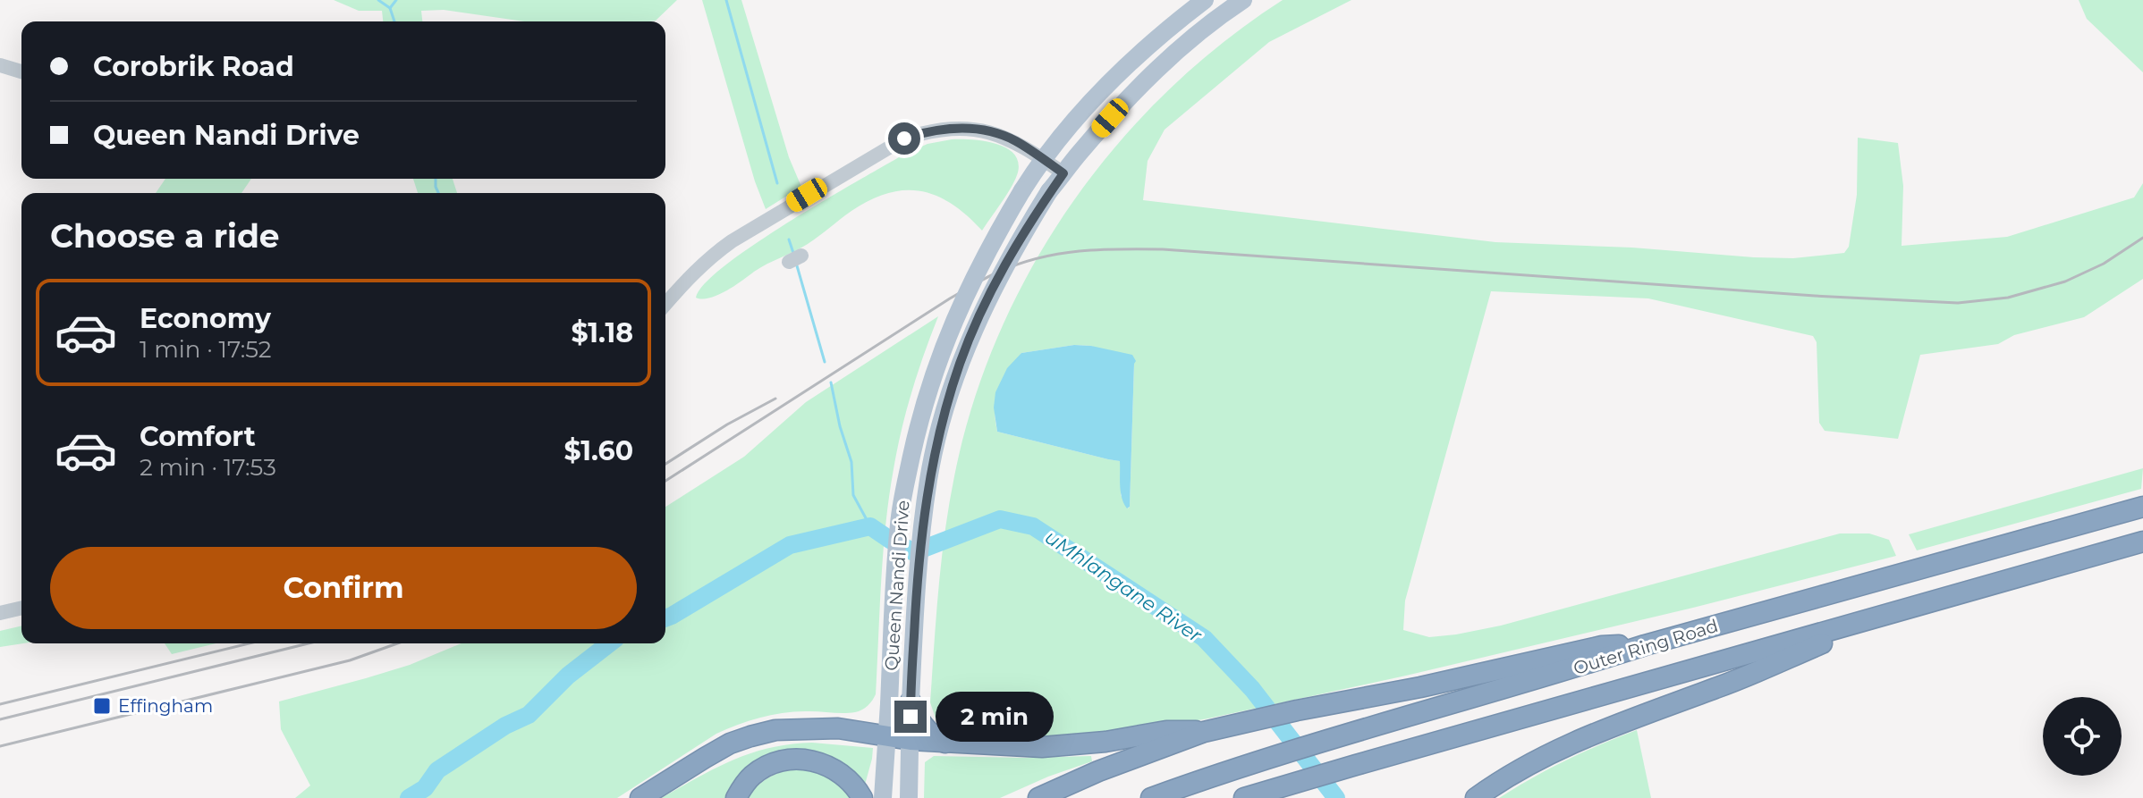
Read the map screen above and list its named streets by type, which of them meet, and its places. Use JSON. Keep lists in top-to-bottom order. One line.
{"streets":{"highway":["Outer Ring Road"],"main road":["Queen Nandi Drive"]},"water":["uMhlangane River"],"places":{"transit":["Effingham"]},"page":{"banner":["Corobrik Road","Queen Nandi Drive"],"heading":"Choose a ride","list":[{"name":"Economy","note":"1 min · 17:52","value":"$1.18"},{"name":"Comfort","note":"2 min · 17:53","value":"$1.60"}],"buttons":"Confirm","bubble":"2 min"}}
